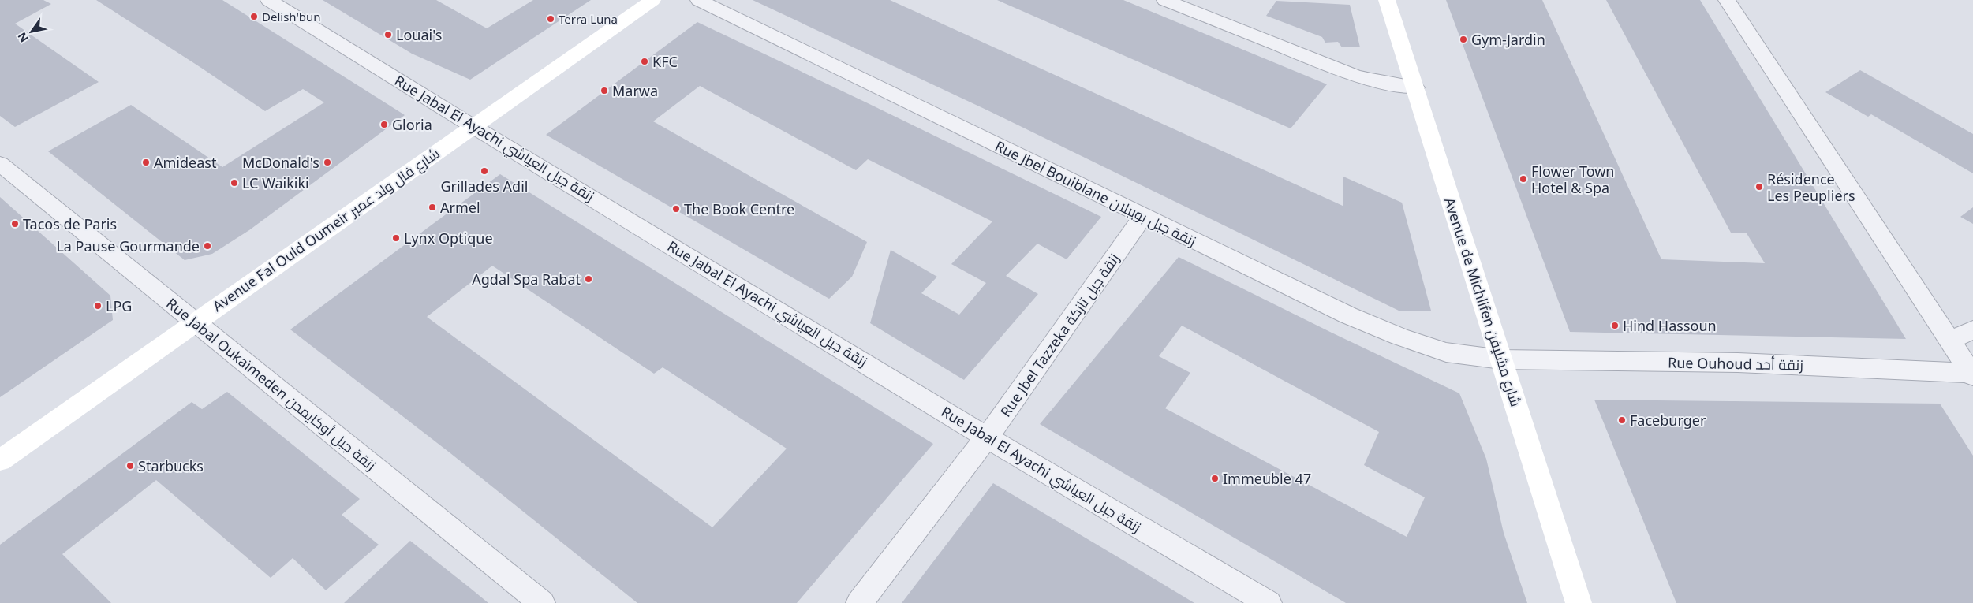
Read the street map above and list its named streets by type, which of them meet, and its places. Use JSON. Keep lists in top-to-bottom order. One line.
{"streets":{"main road":["Avenue Fal Ould Oumeir شارع فال ولد عمير","Avenue de Michlifen شارع مشليفن"],"street":["Rue Jabal El Ayachi زنقة جبل العياشي","Rue Jbel Bouiblane زنقة جبل بويبلان","Rue Jbel Tazzeka زنقة جبل تازكة","Rue Ouhoud زنقة أحد","Rue Jabal Oukaïmeden زنقة جبل أوكايمدن"]},"crossings":[["Rue Jabal El Ayachi زنقة جبل العياشي","Avenue Fal Ould Oumeir شارع فال ولد عمير"],["Rue Jabal El Ayachi زنقة جبل العياشي","Rue Jbel Tazzeka زنقة جبل تازكة"],["Rue Jbel Bouiblane زنقة جبل بويبلان","Avenue de Michlifen شارع مشليفن"],["Rue Jbel Bouiblane زنقة جبل بويبلان","Rue Jbel Tazzeka زنقة جبل تازكة"],["Rue Jbel Bouiblane زنقة جبل بويبلان","Rue Ouhoud زنقة أحد"],["Avenue Fal Ould Oumeir شارع فال ولد عمير","Rue Jabal Oukaïmeden زنقة جبل أوكايمدن"],["Avenue de Michlifen شارع مشليفن","Rue Ouhoud زنقة أحد"]],"places":["Delish'bun","Terra Luna","Louai's","Gym-Jardin","KFC","Marwa","Gloria","Amideast","McDonald's","Grillades Adil","Flower Town Hotel & Spa","LC Waikiki","Résidence Les Peupliers","Armel","The Book Centre","Tacos de Paris","Lynx Optique","La Pause Gourmande","Agdal Spa Rabat","LPG","Hind Hassoun","Faceburger","Starbucks","Immeuble 47"],"north":"bottom left"}
